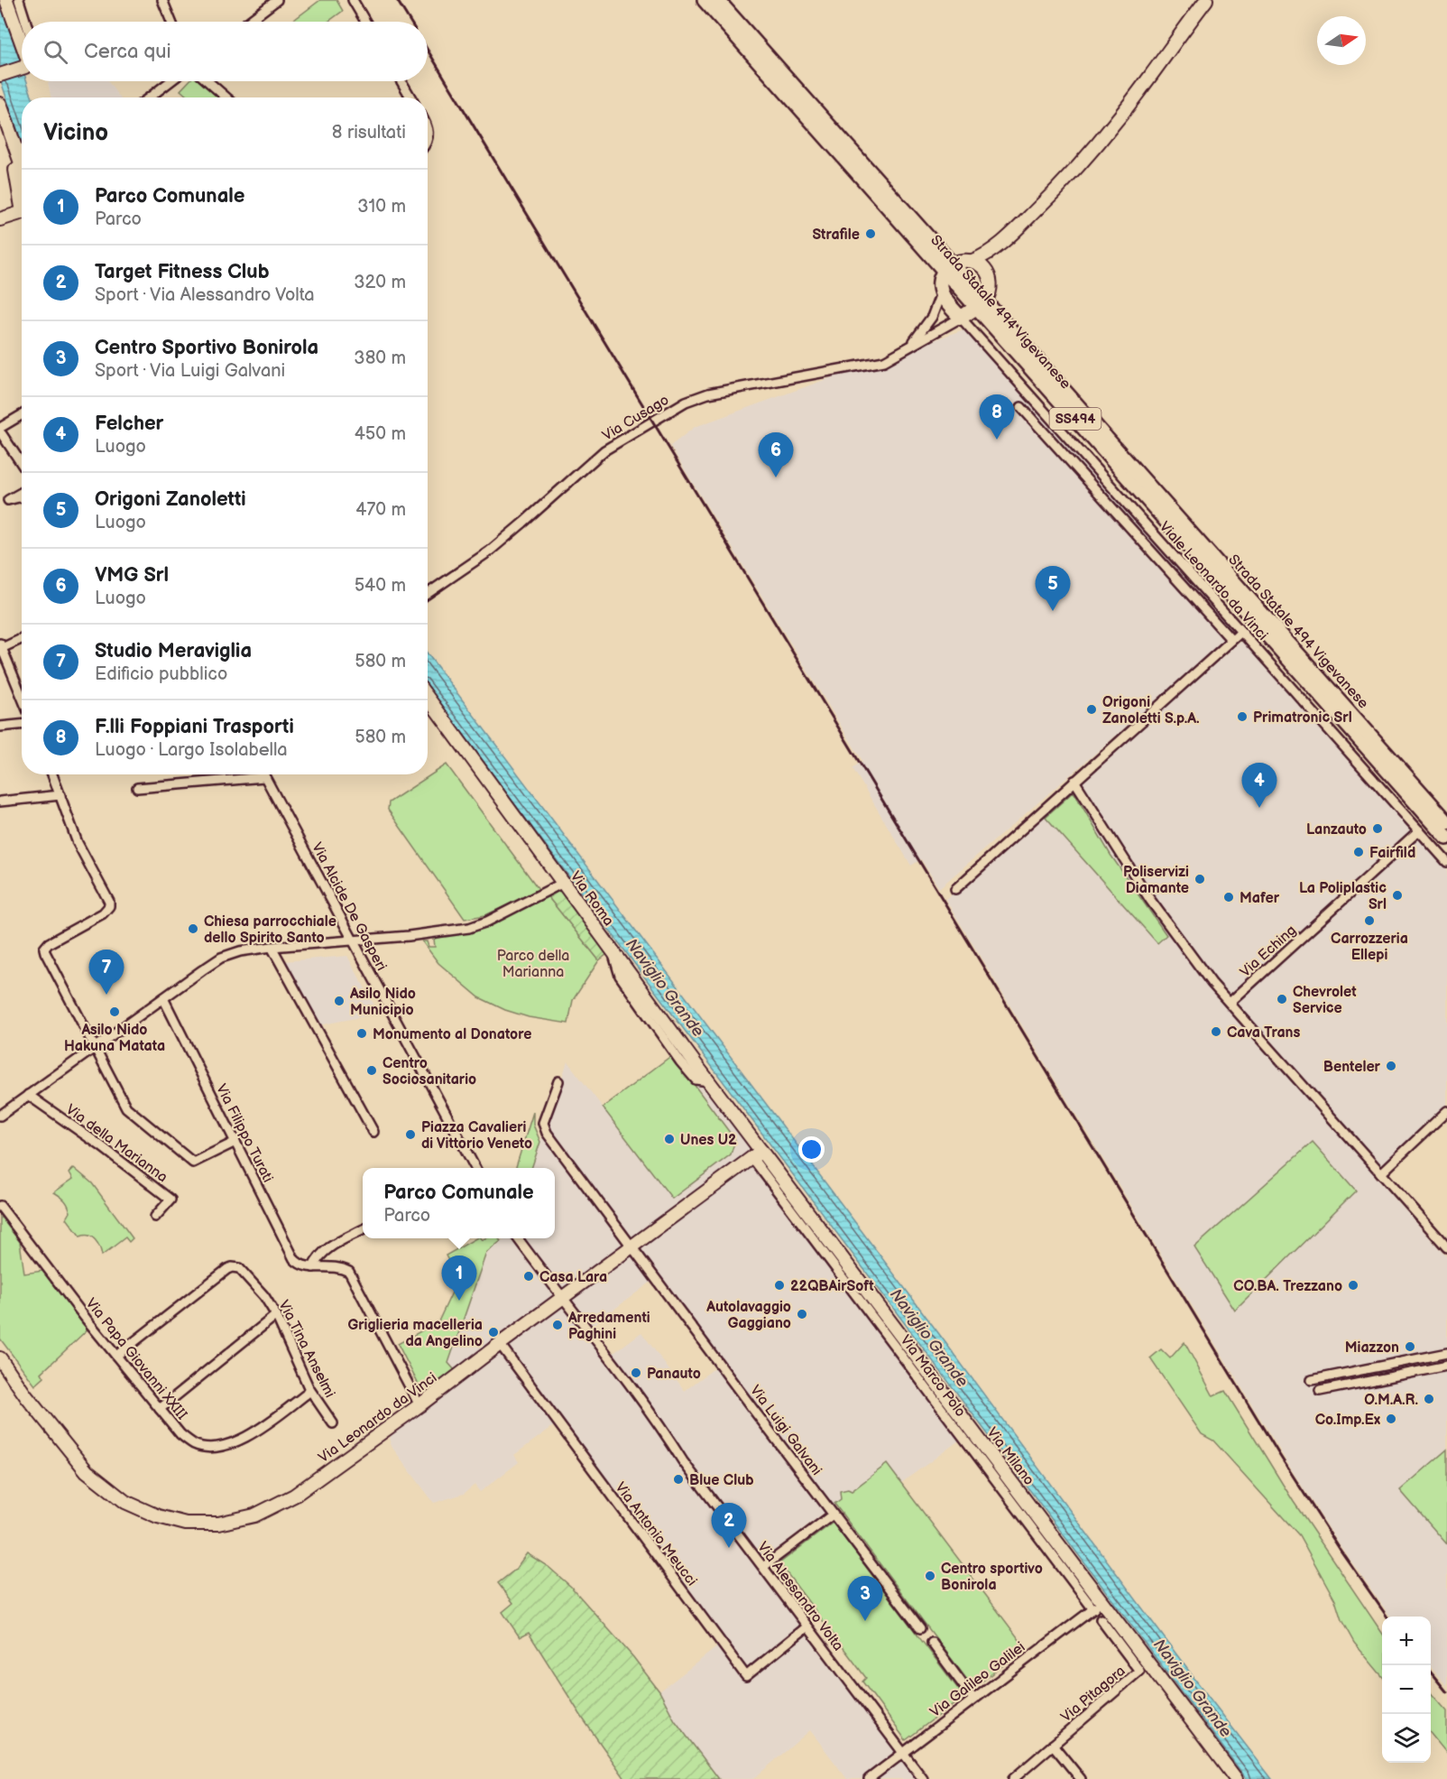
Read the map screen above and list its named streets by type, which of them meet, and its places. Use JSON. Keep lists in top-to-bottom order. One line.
{"streets":{"main road":["Strada Statale 494 Vigevanese","SS494","Via Roma","Via Leonardo da Vinci","Via Milano"],"street":["Via Cusago","Viale Leonardo da Vinci","Via Alcide De Gasperi","Via Eching","Via Filippo Turati","Via della Marianna","Via Tina Anselmi","Via Papa Giovanni XXIII","Via Luigi Galvani","Via Antonio Meucci","Via Alessandro Volta","Via Galileo Galilei","Via Pitagora"]},"crossings":[["Via Cusago","Viale Leonardo da Vinci"],["Viale Leonardo da Vinci","Via Eching"],["Via Roma","Via Leonardo da Vinci"],["Via Roma","Via Milano"],["Via Tina Anselmi","Via Papa Giovanni XXIII"],["Via Leonardo da Vinci","Via Luigi Galvani"],["Via Leonardo da Vinci","Via Milano"],["Via Leonardo da Vinci","Via Antonio Meucci"],["Via Leonardo da Vinci","Via Alessandro Volta"],["Via Milano","Via Galileo Galilei"],["Via Antonio Meucci","Via Alessandro Volta"],["Via Alessandro Volta","Via Galileo Galilei"]],"water":["Naviglio Grande"],"parks":["Parco della Marianna"],"places":["Strafile","Origoni Zanoletti S.p.A.","Primatronic Srl","Lanzauto","Fairfild","Poliservizi Diamante","La Poliplastic Srl","Mafer","Carrozzeria Ellepi","Chiesa parrocchiale dello Spirito Santo","Chevrolet Service","Asilo Nido Municipio","Asilo Nido Hakuna Matata","Cava Trans","Monumento al Donatore","Benteler","Centro Sociosanitario","Piazza Cavalieri di Vittorio Veneto","Unes U2","Casa Lara","22QBAirSoft","CO.BA. Trezzano","Autolavaggio Gaggiano","Arredamenti Paghini","Griglieria macelleria da Angelino","Miazzon","Panauto","O.M.A.R.","Co.Imp.Ex","Blue Club","Centro sportivo Bonirola"],"north":"right","page":{"search":"Cerca qui","heading":["Vicino","8 risultati"],"list":[{"mark":"1","name":"Parco Comunale","note":"Parco","value":"310 m"},{"mark":"2","name":"Target Fitness Club","note":"Sport · Via Alessandro Volta","value":"320 m"},{"mark":"3","name":"Centro Sportivo Bonirola","note":"Sport · Via Luigi Galvani","value":"380 m"},{"mark":"4","name":"Felcher","note":"Luogo","value":"450 m"},{"mark":"5","name":"Origoni Zanoletti","note":"Luogo","value":"470 m"},{"mark":"6","name":"VMG Srl","note":"Luogo","value":"540 m"},{"mark":"7","name":"Studio Meraviglia","note":"Edificio pubblico","value":"580 m"},{"mark":"8","name":"F.lli Foppiani Trasporti","note":"Luogo · Largo Isolabella","value":"580 m"}],"pins":["8","6","5","4","7","1","2","3"],"popup":["Parco Comunale","Parco"],"map_buttons":["+","−"]}}
